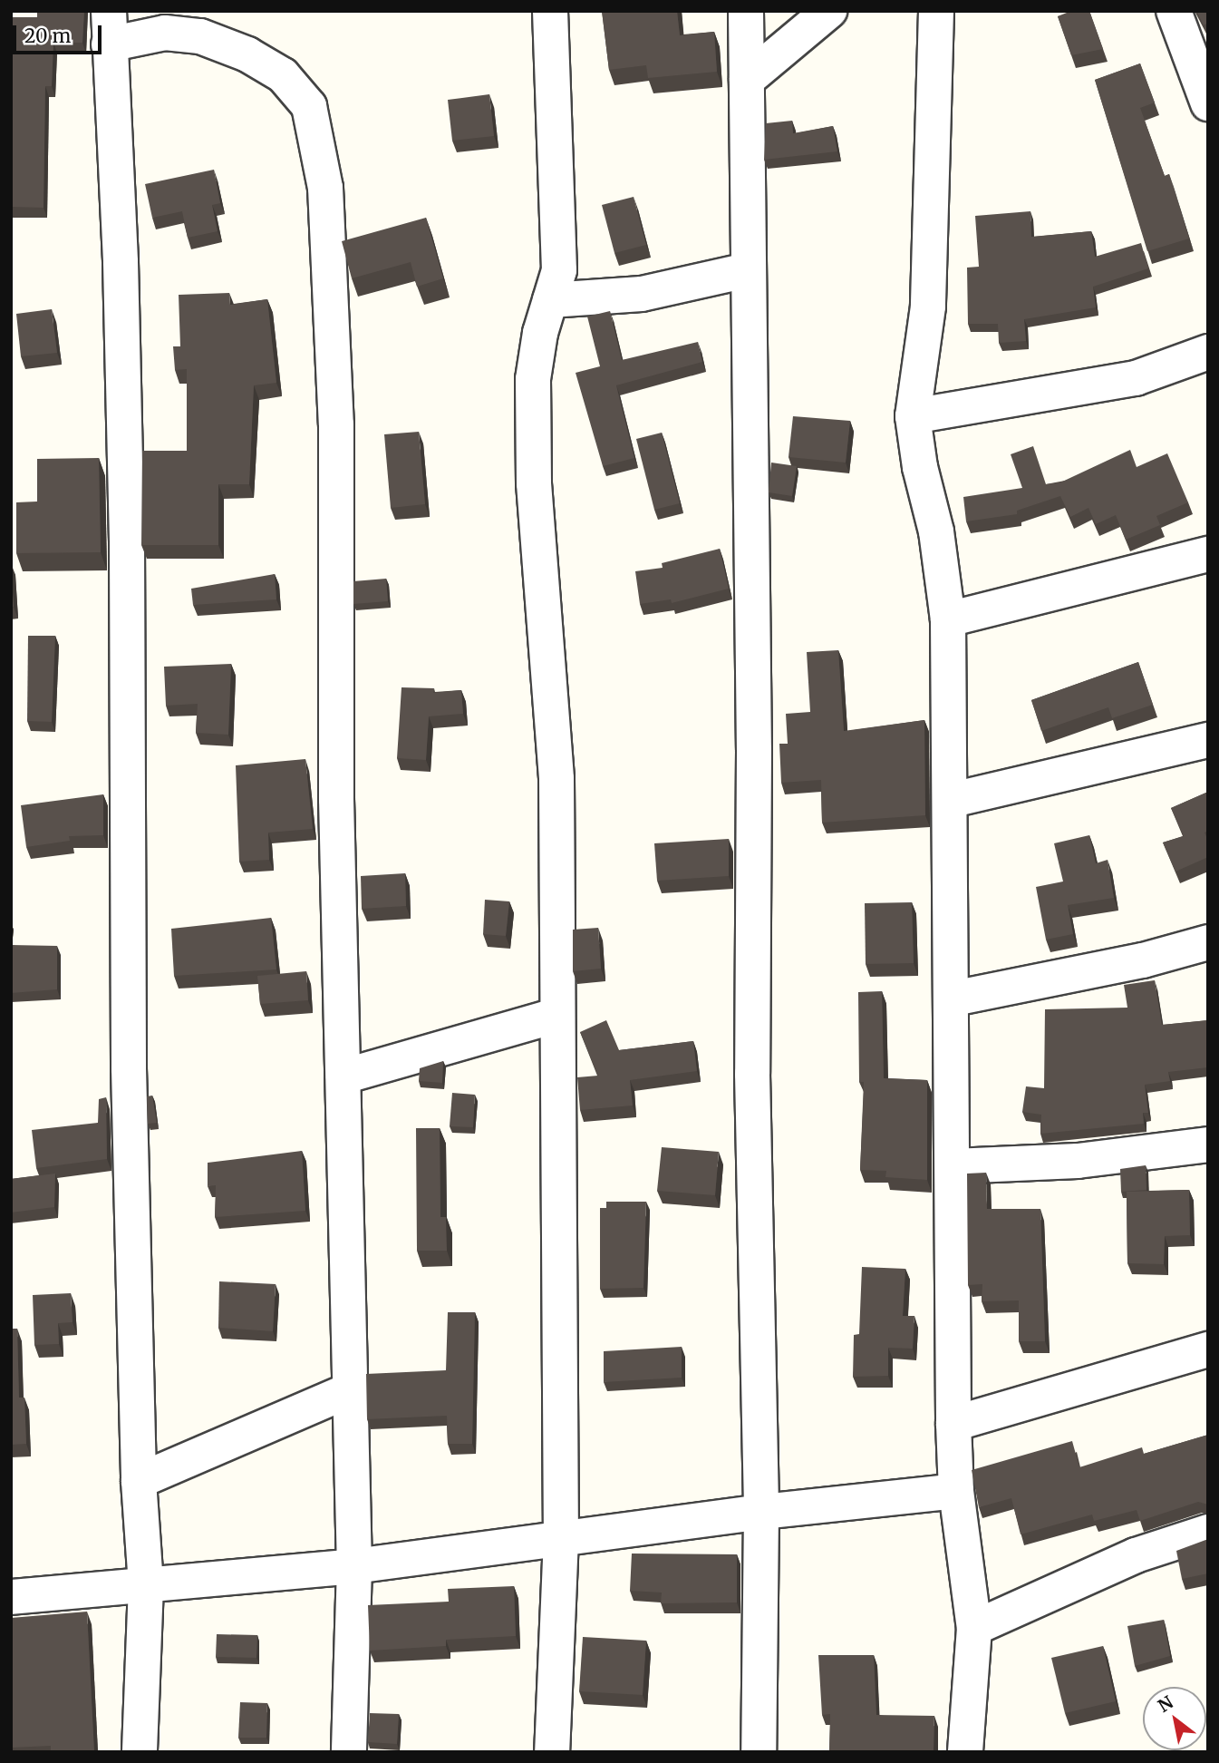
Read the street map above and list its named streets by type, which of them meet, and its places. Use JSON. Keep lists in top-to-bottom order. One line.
{"scale_bar":"20 m","north":"top left"}
